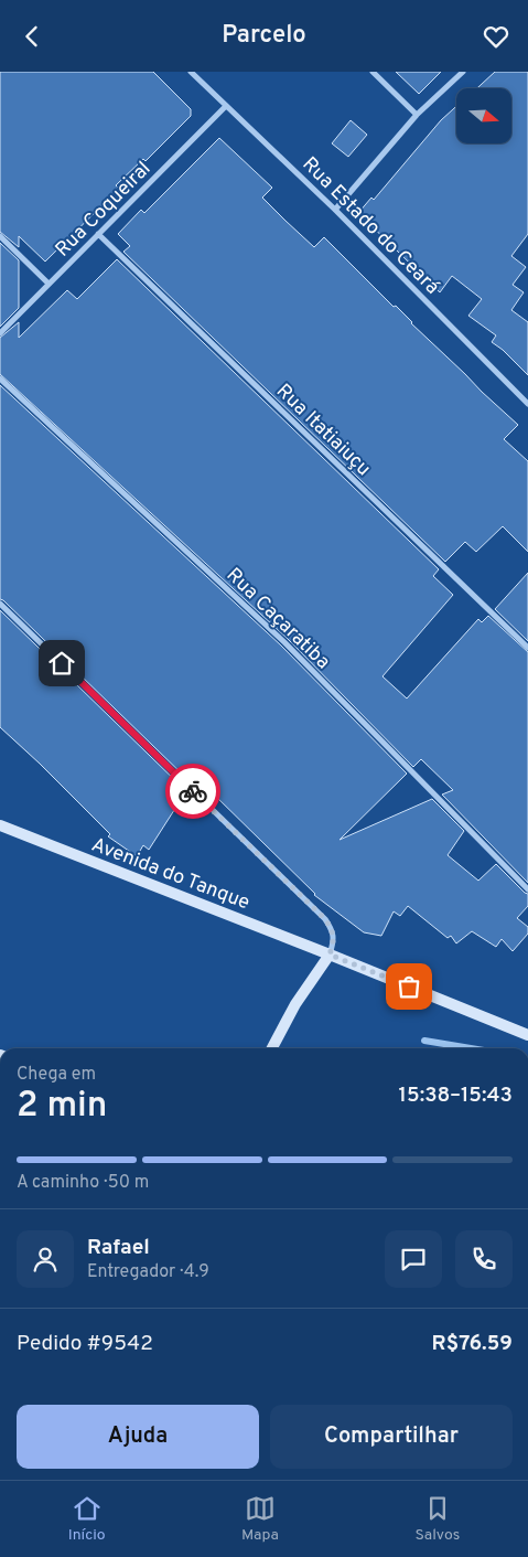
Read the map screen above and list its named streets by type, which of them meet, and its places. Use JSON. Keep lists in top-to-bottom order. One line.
{"streets":{"main road":["Avenida do Tanque"],"street":["Rua Coqueiral","Rua Estado do Ceará","Rua Itatiaiuçu","Rua Caçaratiba"]},"crossings":[["Rua Coqueiral","Rua Estado do Ceará"],["Rua Coqueiral","Rua Itatiaiuçu"]],"north":"right","page":{"header":"Parcelo","heading":["2 min","Chega em","15:38–15:43"],"panel":["Rafael","Entregador · 4.9","Pedido #9542","R$76.59"],"bar":"A caminho · 50 m","buttons":["Ajuda","Compartilhar"],"tabs":["Início","Mapa","Salvos"]}}
